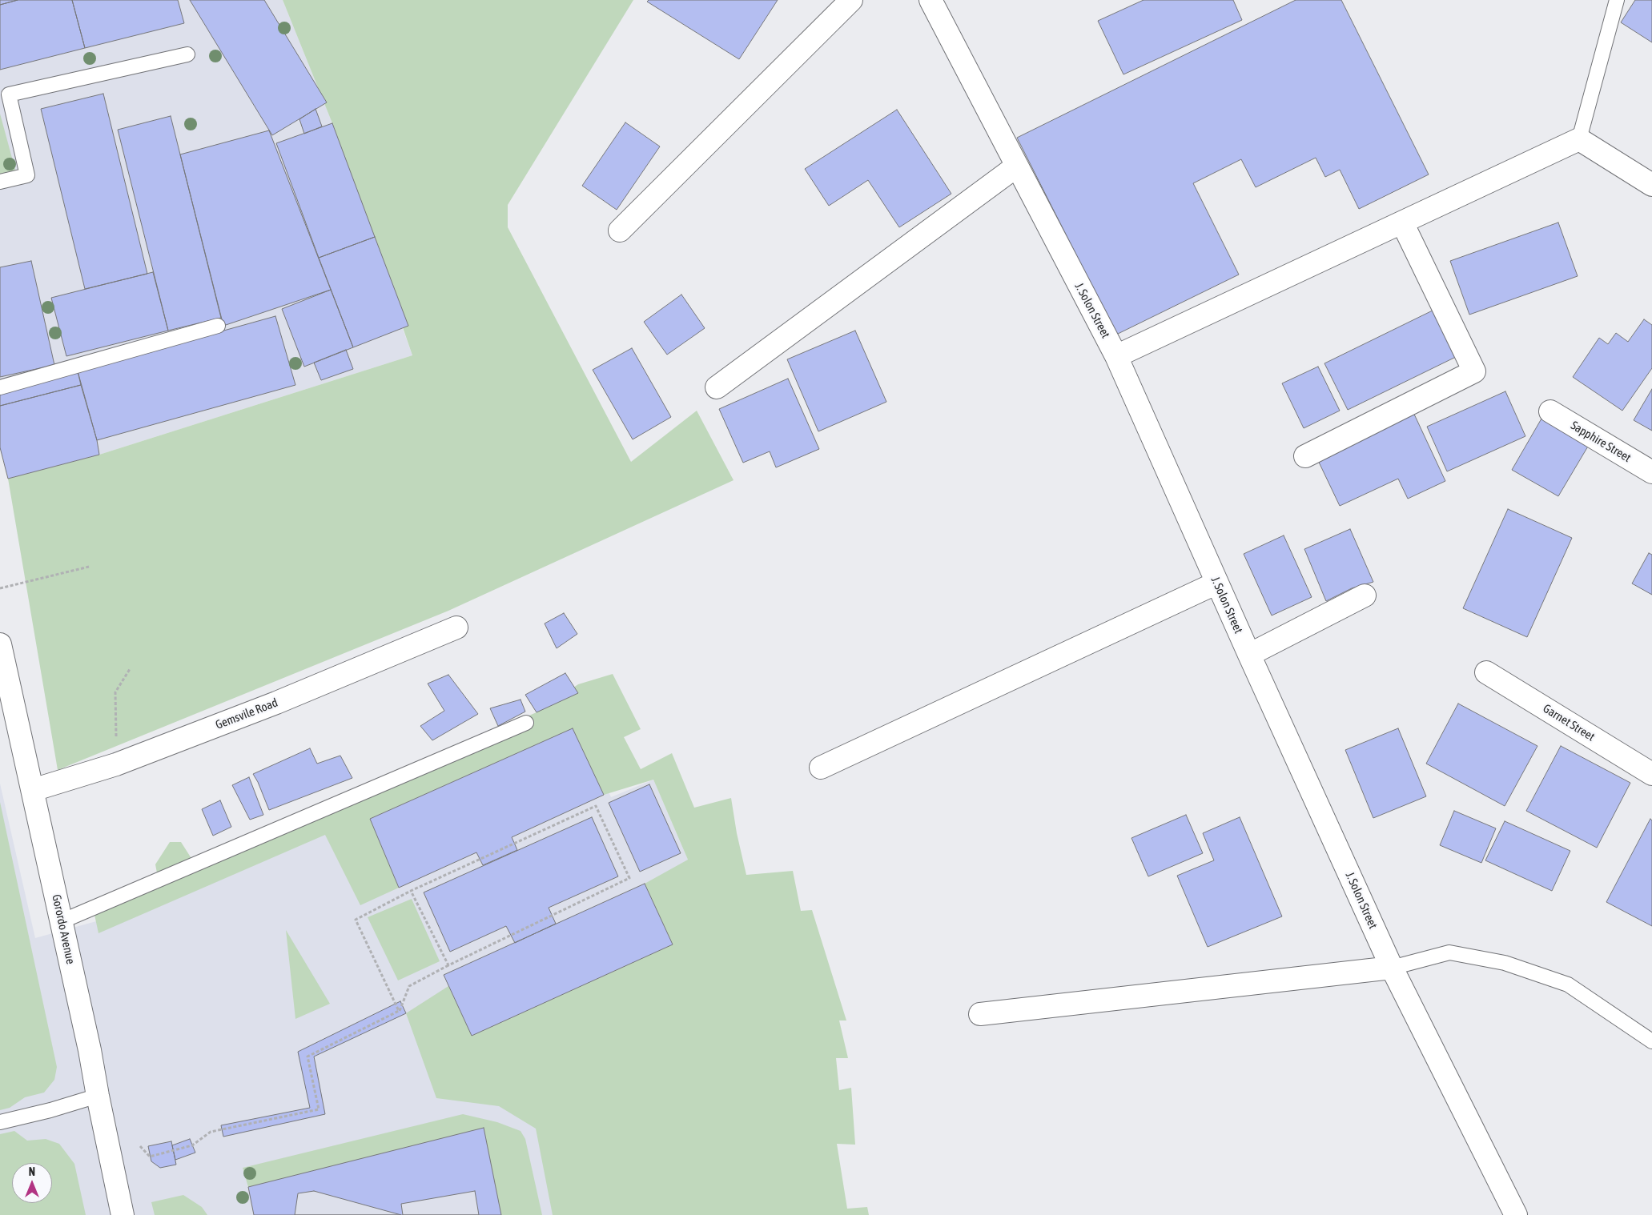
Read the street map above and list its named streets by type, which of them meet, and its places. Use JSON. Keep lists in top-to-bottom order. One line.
{"streets":{"street":["J. Solon Street","Sapphire Street","Gemsvile Road","Garnet Street","Gorordo Avenue"]},"crossings":[["Gemsvile Road","Gorordo Avenue"]],"north":"top"}
